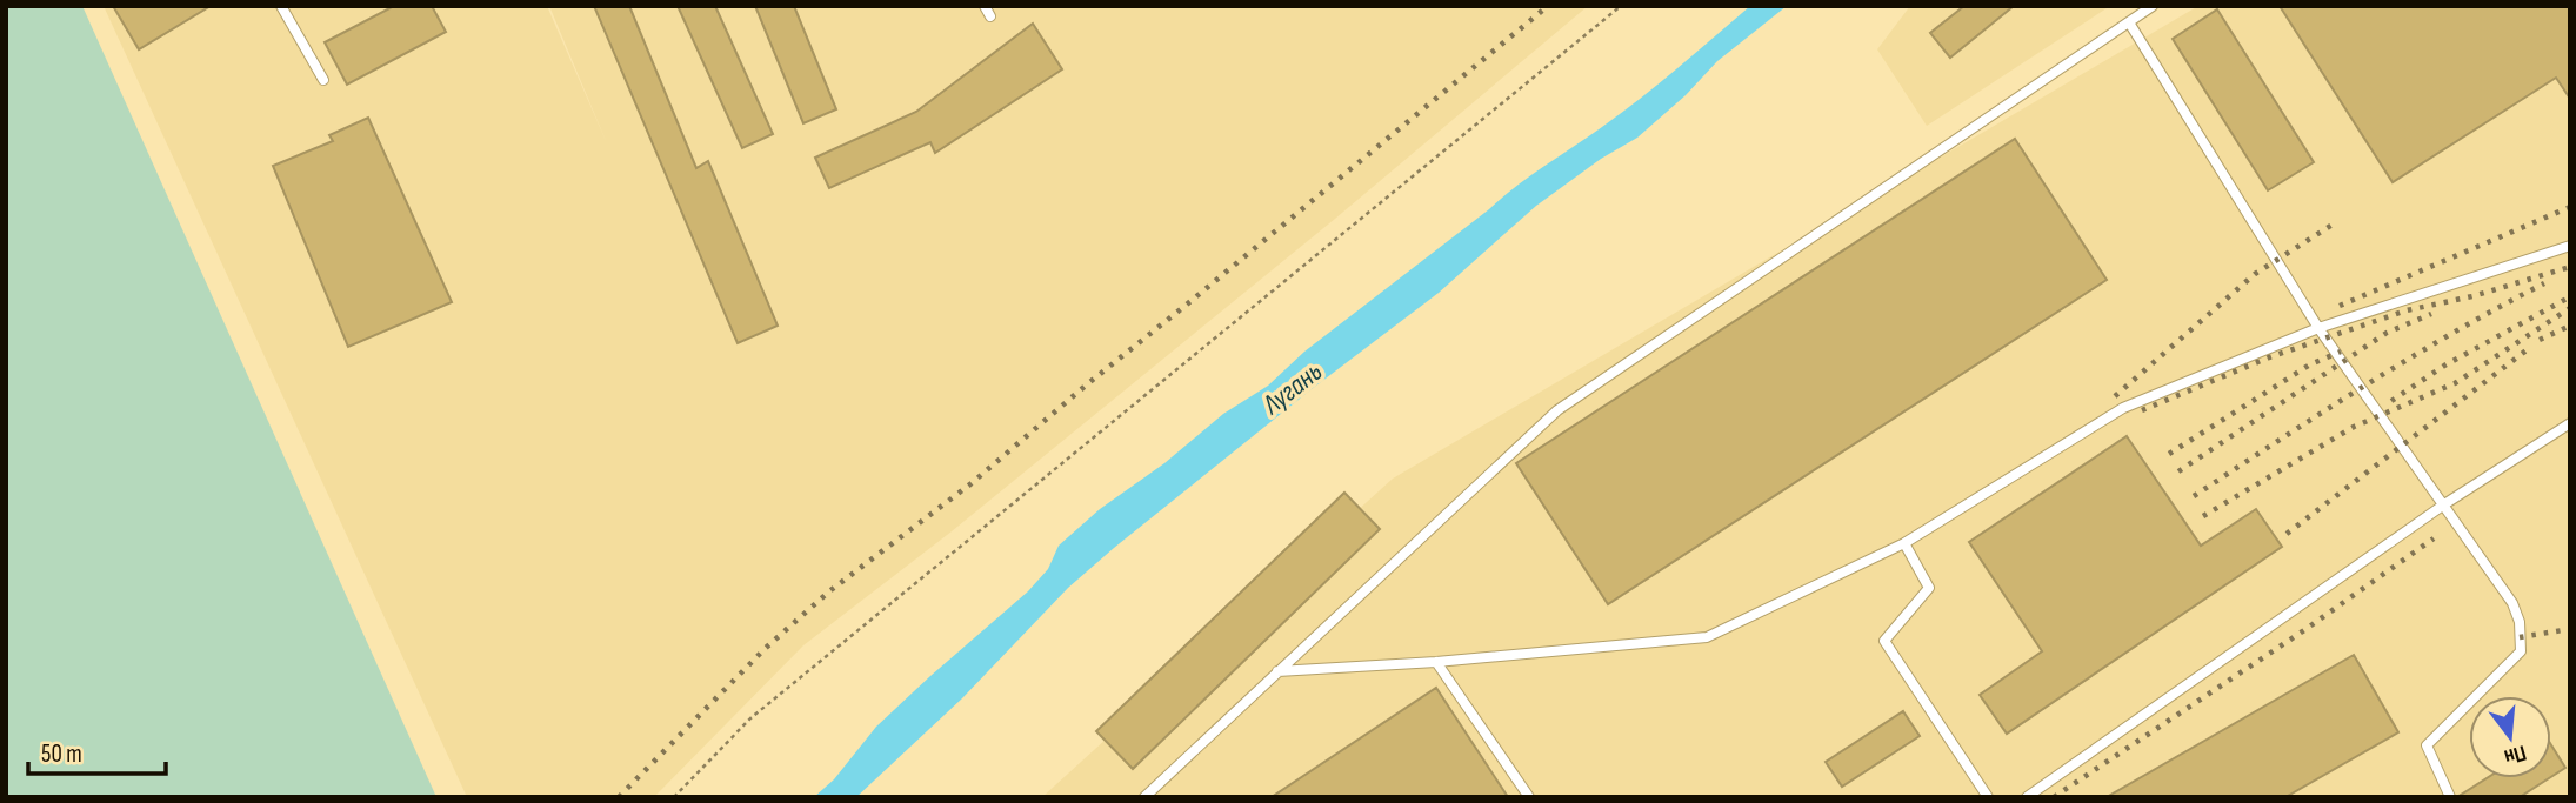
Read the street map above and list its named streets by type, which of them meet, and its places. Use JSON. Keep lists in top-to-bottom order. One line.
{"water":["Лугань"],"scale_bar":"50 m","north":"bottom"}
